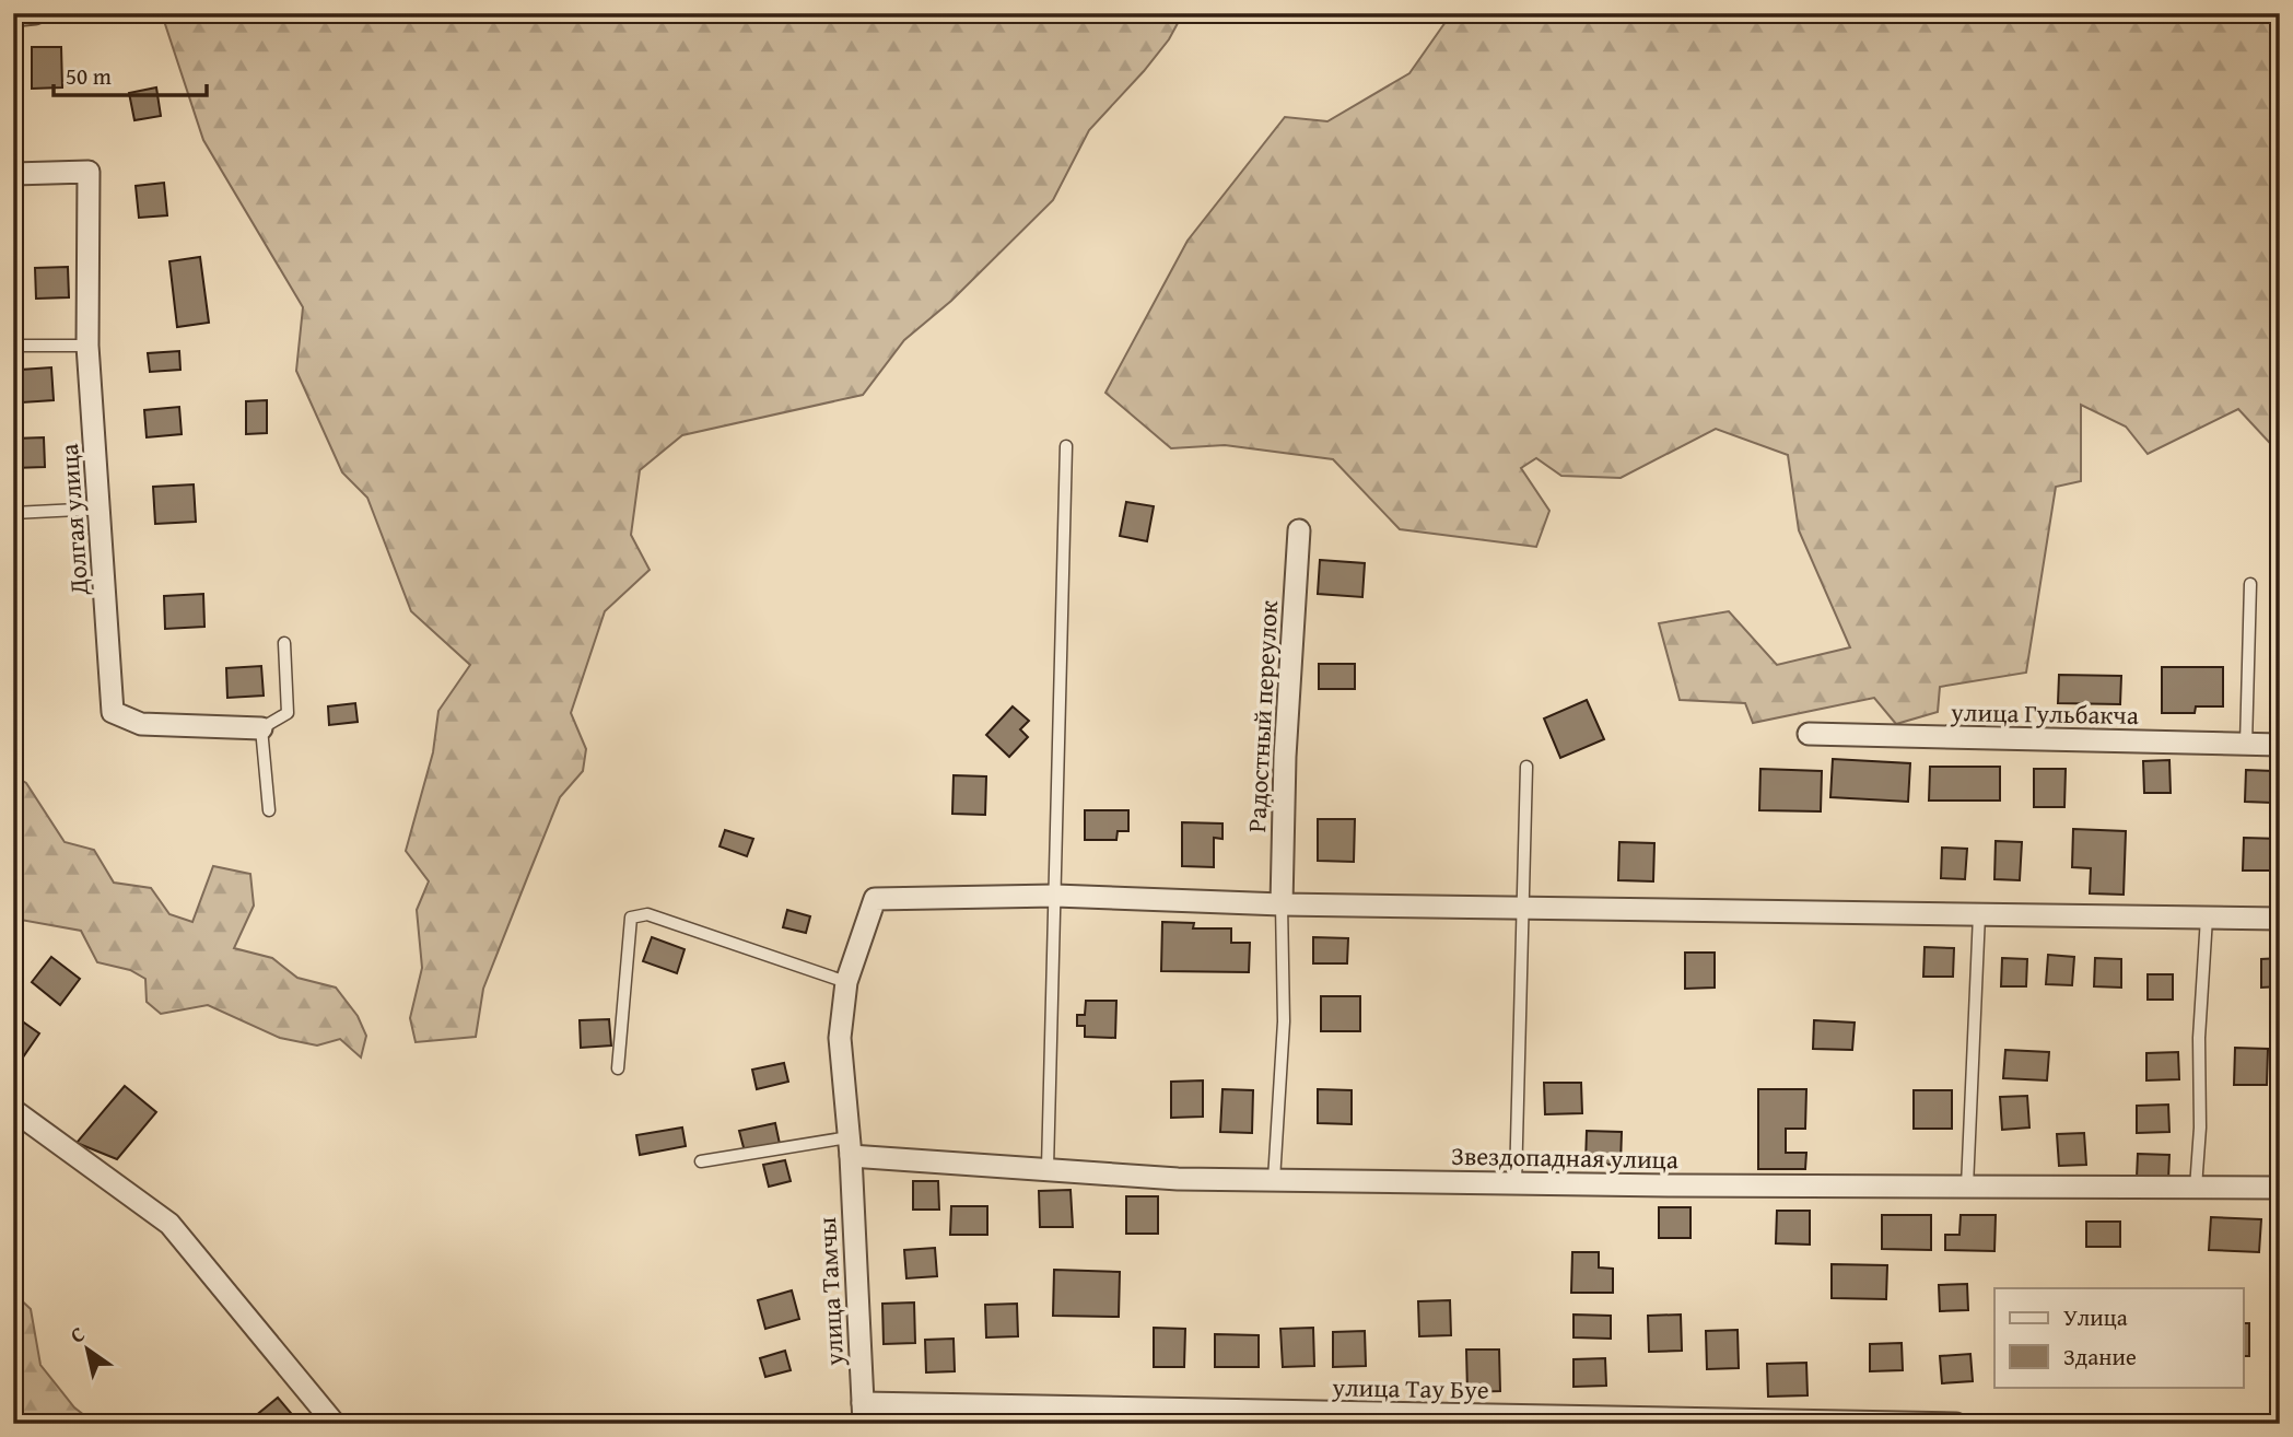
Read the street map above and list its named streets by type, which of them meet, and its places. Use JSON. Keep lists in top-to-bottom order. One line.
{"streets":{"street":["Долгая улица","улица Гульбакча","Радостный переулок","Звездопадная улица","улица Тамчы","улица Тау Буе"]},"crossings":[["Звездопадная улица","улица Тамчы"],["улица Тамчы","улица Тау Буе"]],"legend":["Улица","Здание"],"scale_bar":"50 m","north":"top left"}
